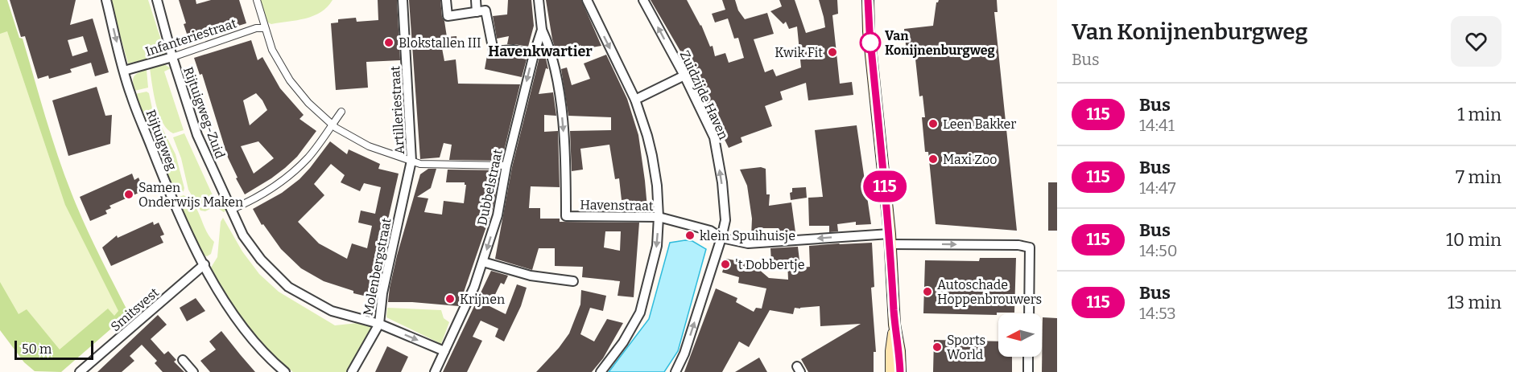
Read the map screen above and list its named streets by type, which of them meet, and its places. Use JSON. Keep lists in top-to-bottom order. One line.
{"streets":{"street":["Infanteriestraat","Zuidzijde Haven","Artilleriestraat","Rijtuigweg-Zuid","Rijtuigweg","Dubbelstraat","Havenstraat","Molenbergstraat","Smitsvest"]},"crossings":[["Infanteriestraat","Rijtuigweg-Zuid"],["Infanteriestraat","Rijtuigweg"],["Zuidzijde Haven","Havenstraat"],["Artilleriestraat","Molenbergstraat"],["Rijtuigweg-Zuid","Dubbelstraat"],["Rijtuigweg-Zuid","Molenbergstraat"],["Rijtuigweg","Smitsvest"],["Dubbelstraat","Havenstraat"]],"one_way":["Dubbelstraat"],"districts":["Havenkwartier"],"places":["Blokstallen III","Van Konijnenburgweg","Kwik Fit","Leen Bakker","Maxi Zoo","Samen Onderwijs Maken","klein Spuihuisje","'t Dobbertje","Autoschade Hoppenbrouwers","Krijnen","Sports World"],"lines":["bus line 115"],"scale_bar":"50 m","north":"left","page":{"on_map":"115","heading":["Van Konijnenburgweg","Bus"],"list":[{"mark":"115","name":"Bus","note":"14:41","value":"1 min"},{"mark":"115","name":"Bus","note":"14:47","value":"7 min"},{"mark":"115","name":"Bus","note":"14:50","value":"10 min"},{"mark":"115","name":"Bus","note":"14:53","value":"13 min"}],"scale":"50 m"}}
